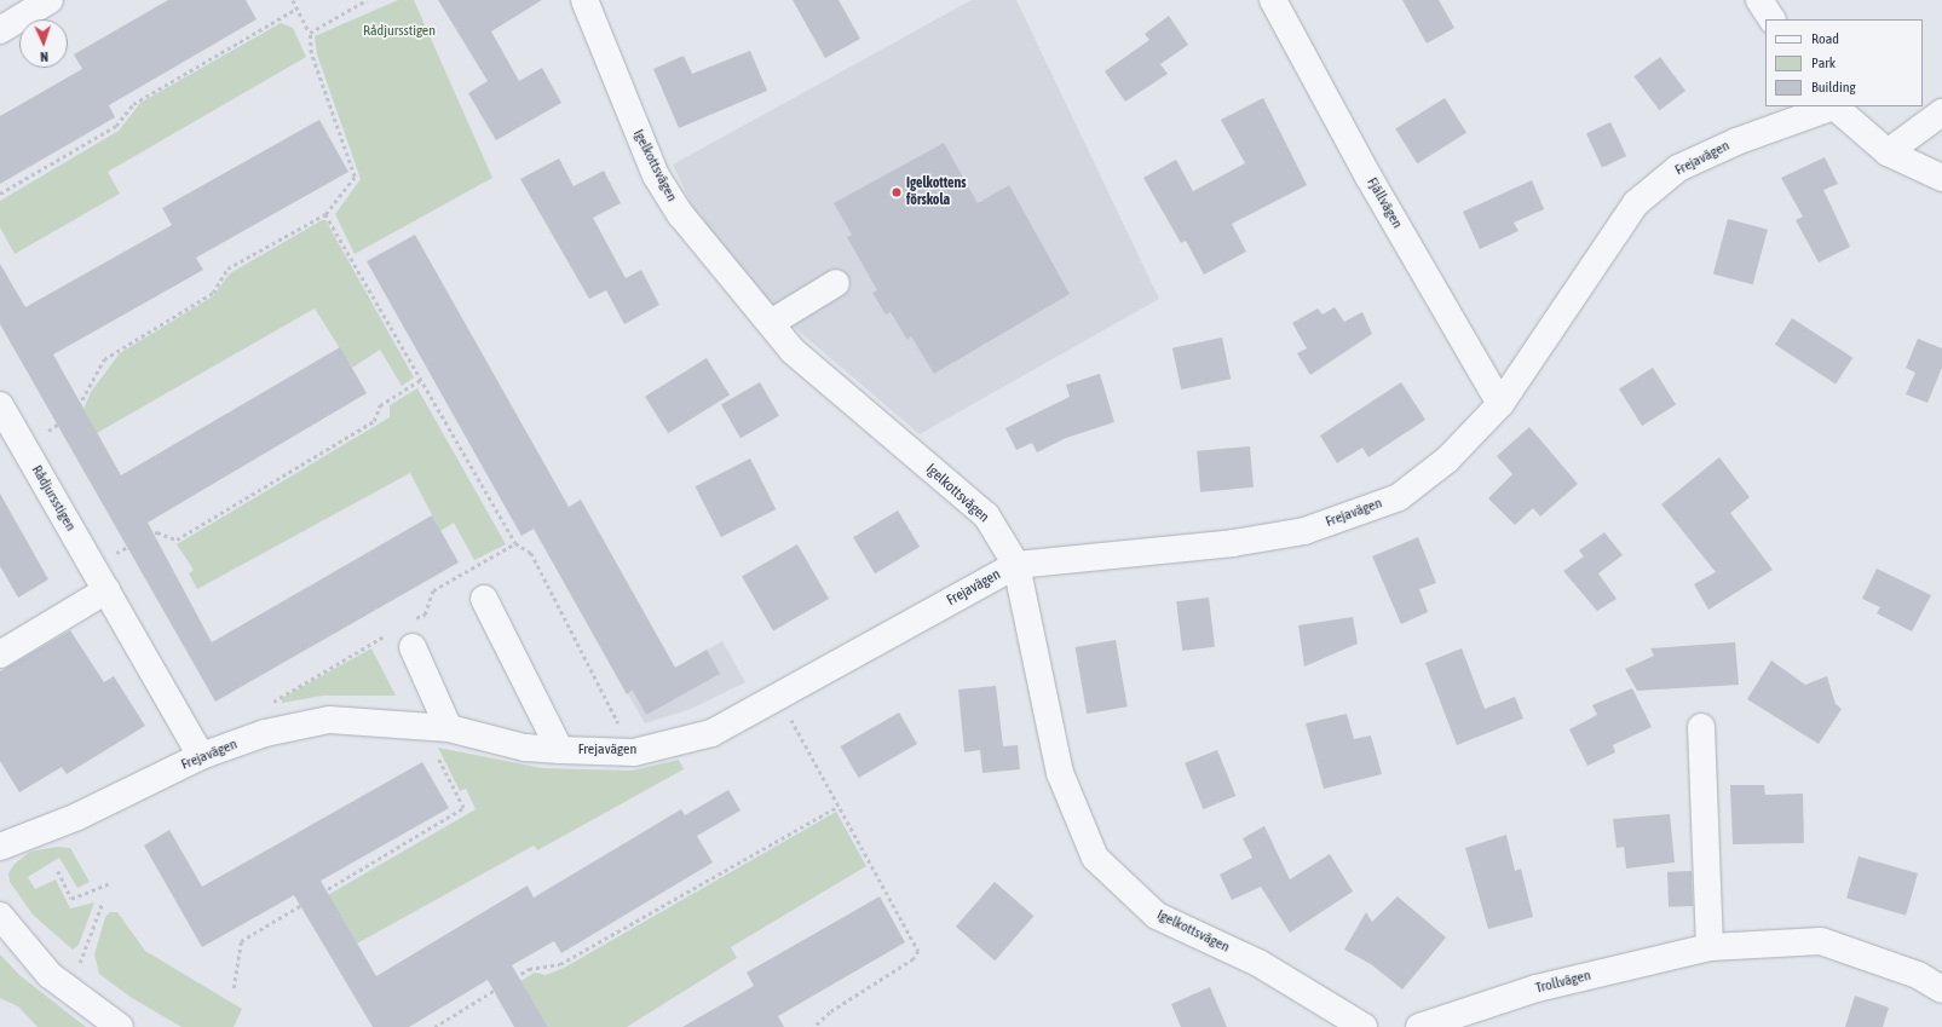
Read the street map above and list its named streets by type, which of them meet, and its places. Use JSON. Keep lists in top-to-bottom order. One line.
{"streets":{"street":["Frejavägen","Igelkottsvägen","Fjällvägen","Rådjursstigen","Trollvägen"]},"crossings":[["Frejavägen","Igelkottsvägen"],["Frejavägen","Fjällvägen"],["Frejavägen","Rådjursstigen"]],"parks":["Rådjursstigen"],"places":["Igelkottens förskola"],"legend":["Road","Park","Building"],"north":"bottom"}
